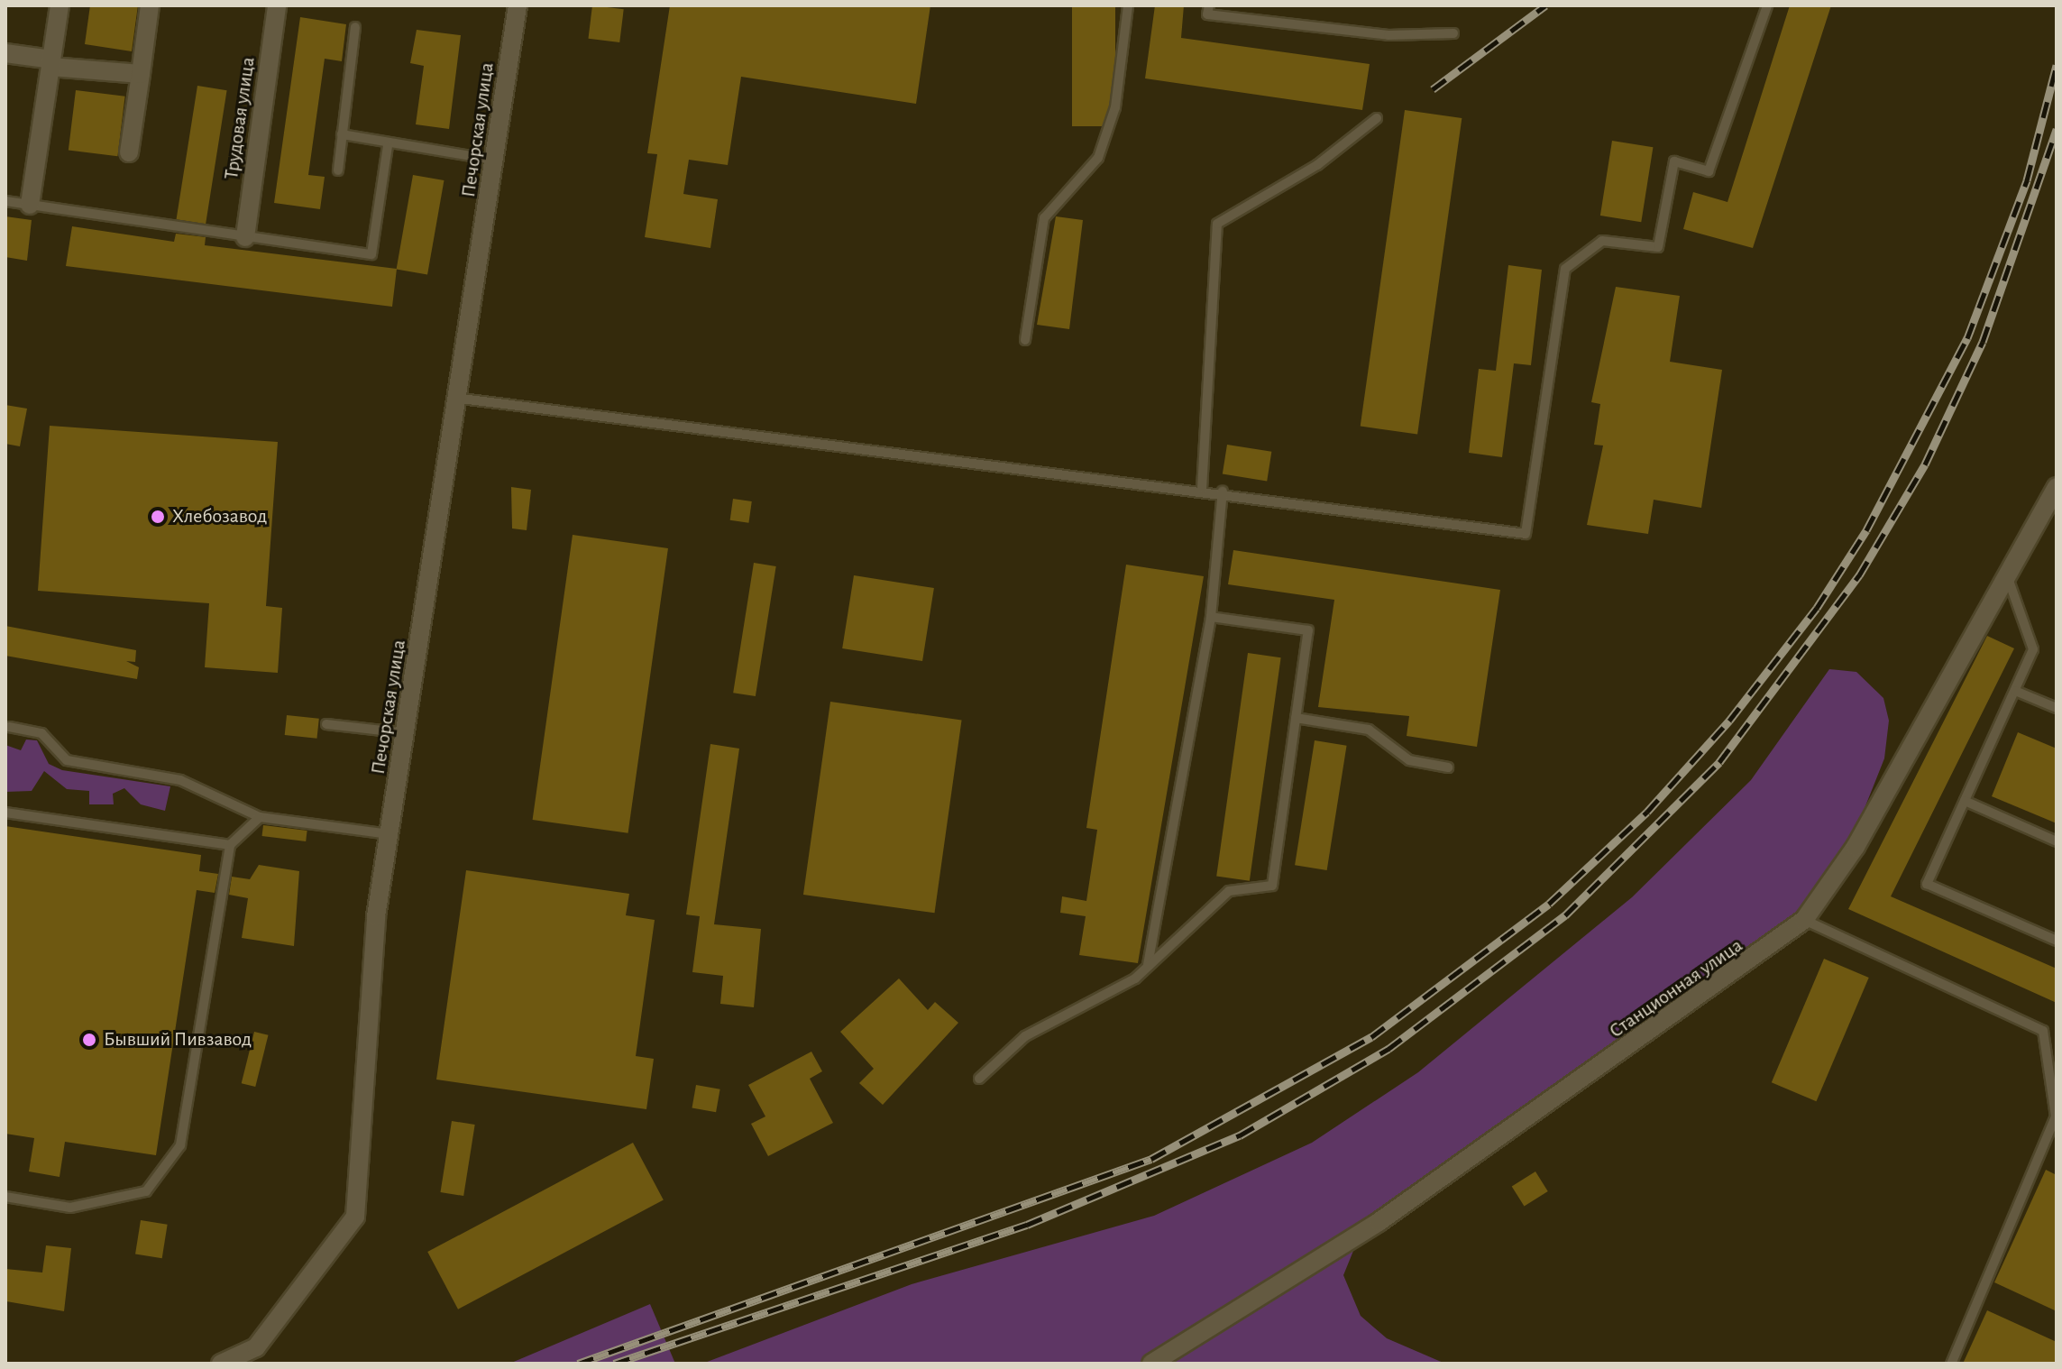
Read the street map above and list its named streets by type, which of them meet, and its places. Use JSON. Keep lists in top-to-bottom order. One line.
{"streets":{"street":["Трудовая улица","Печорская улица","Станционная улица"]},"places":["Хлебозавод","Бывший Пивзавод"]}
